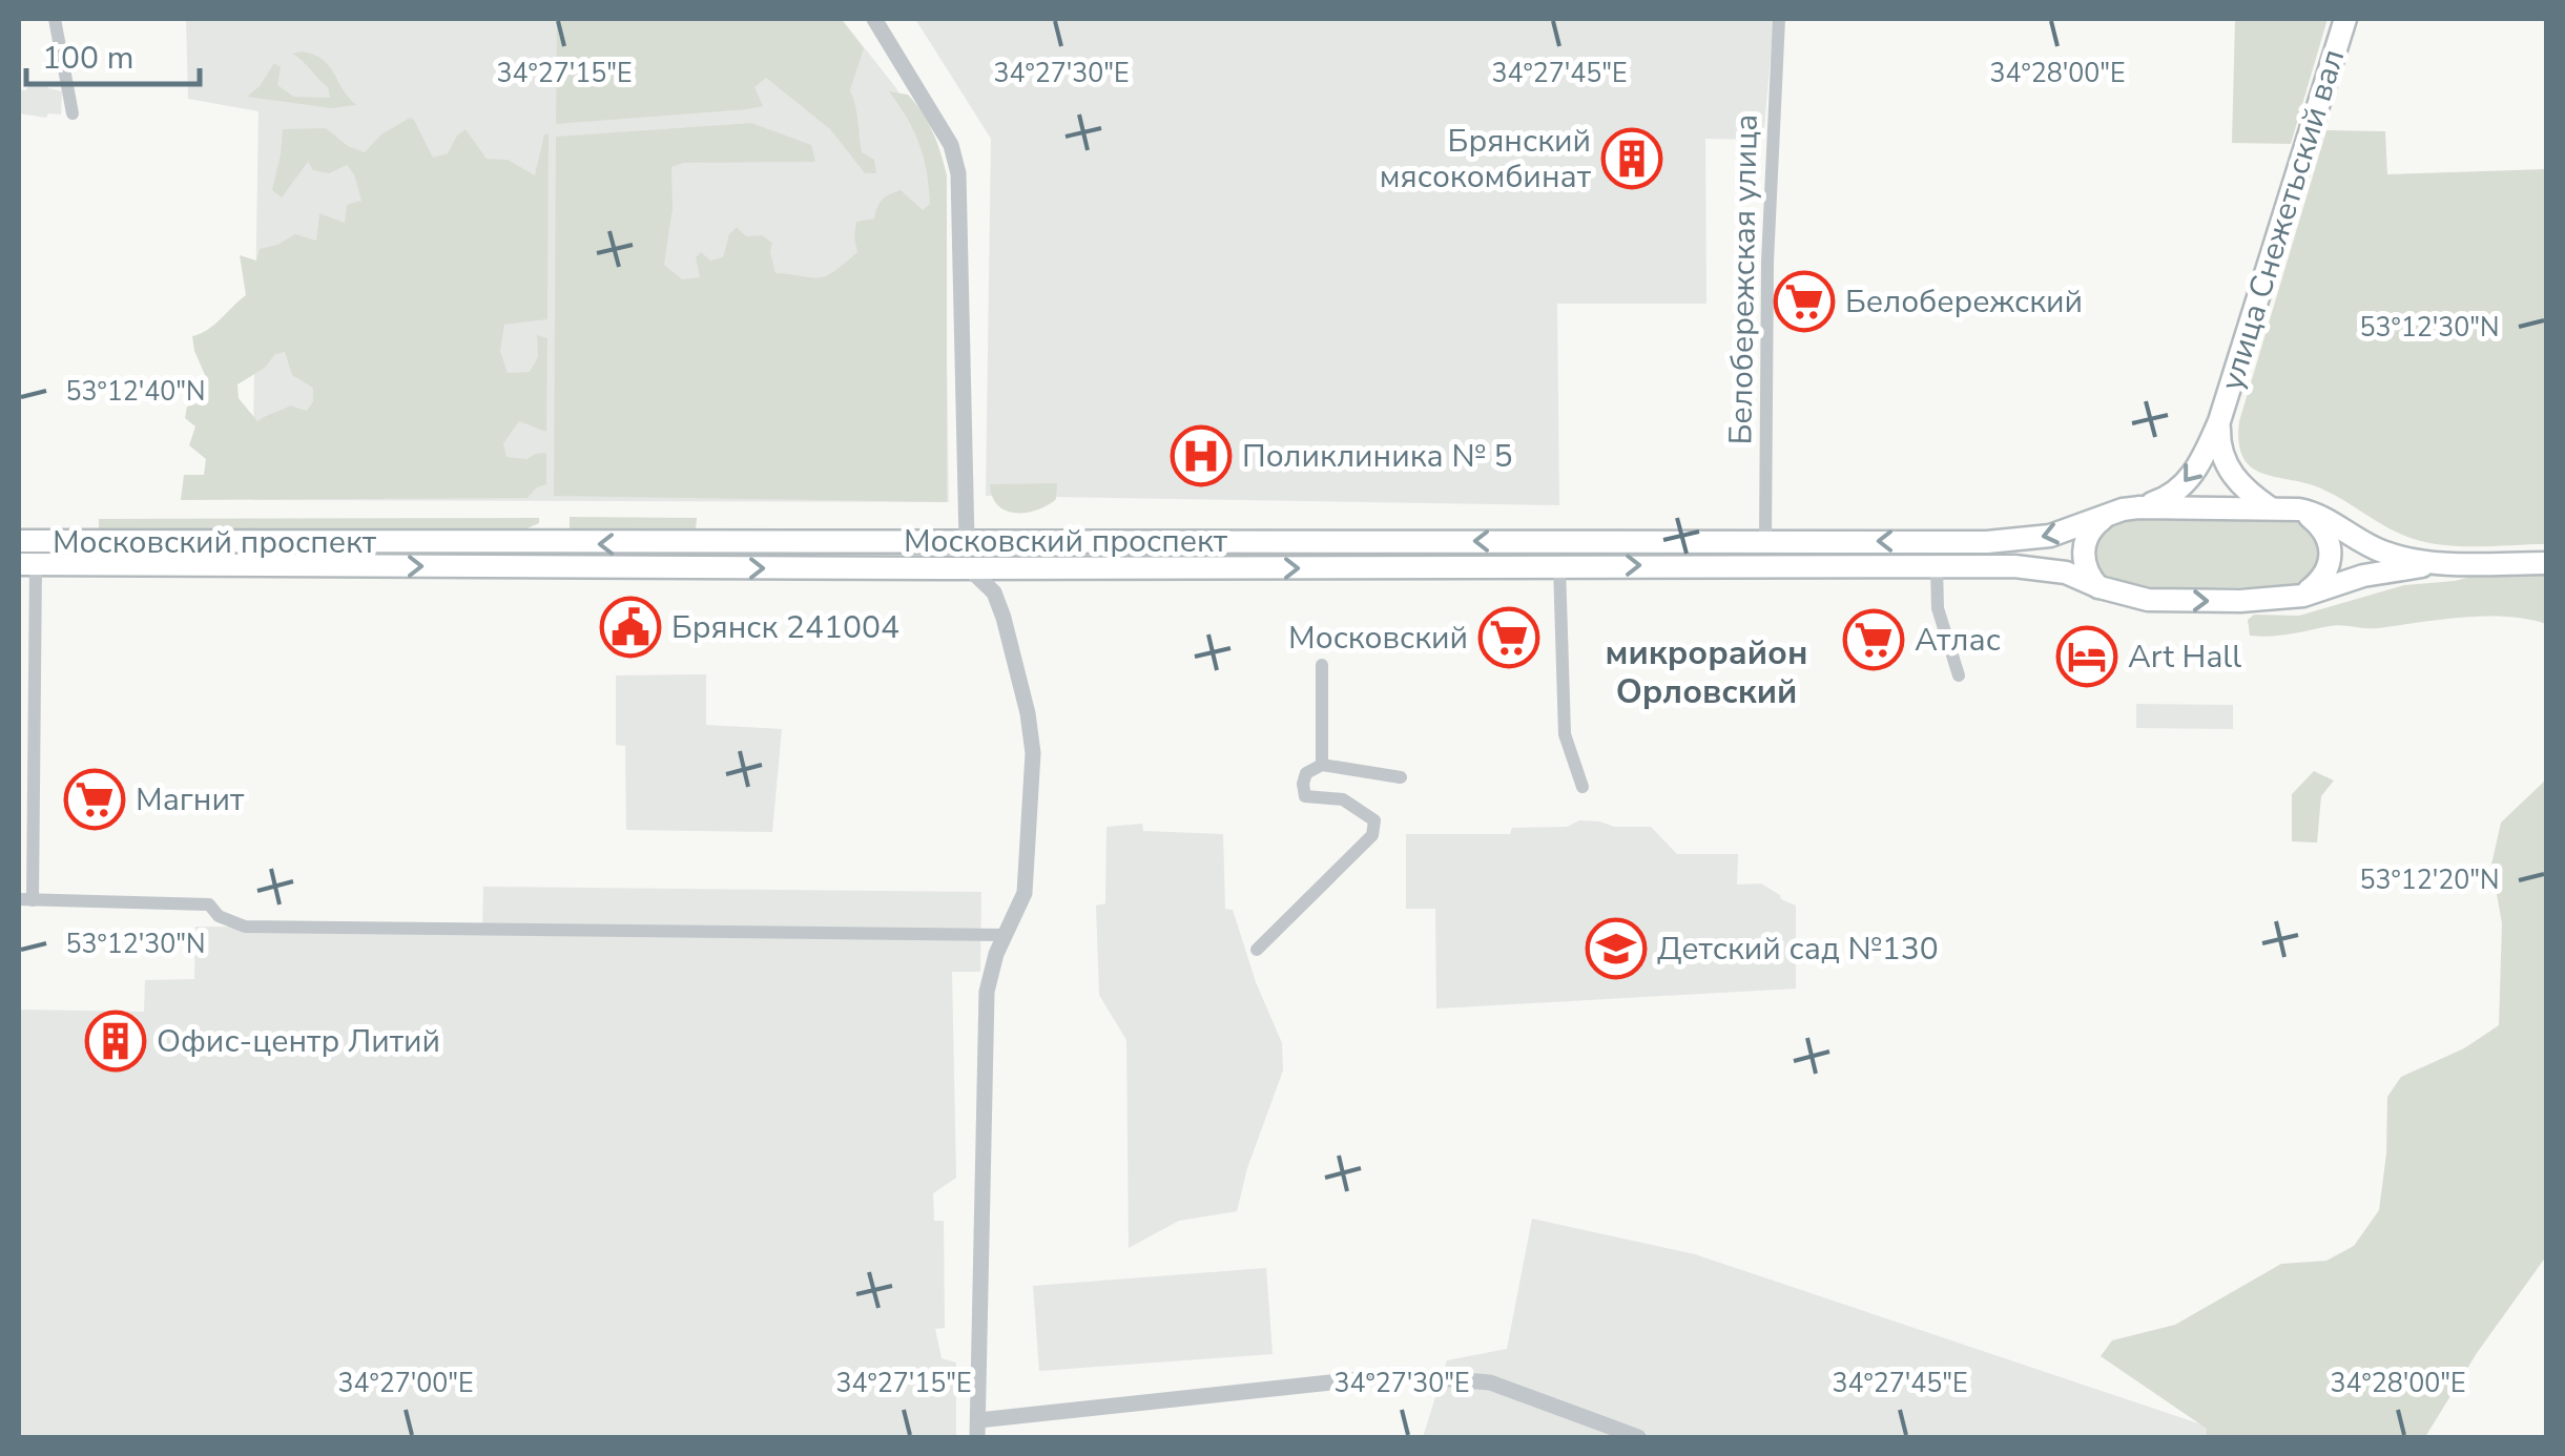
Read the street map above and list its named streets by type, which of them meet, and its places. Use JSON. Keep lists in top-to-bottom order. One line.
{"streets":{"main road":["улица Снежетьский вал","Московский проспект"],"street":["Белобережская улица"]},"crossings":[["улица Снежетьский вал","Московский проспект"],["Белобережская улица","Московский проспект"]],"districts":["микрорайон Орловский"],"places":{"building":["Брянский мясокомбинат","Офис-центр Литий"],"supermarket":["Белобережский","Московский","Атлас","Магнит"],"hospital":["Поликлиника № 5"],"public building":["Брянск 241004"],"hotel":["Art Hall"],"school or university":["Детский сад №130"]},"scale_bar":"100 m","coordinates":["34°27'15\"E","34°27'30\"E","34°27'45\"E","34°28'00\"E","53°12'30\"N","53°12'40\"N","53°12'20\"N","34°27'00\"E"]}
